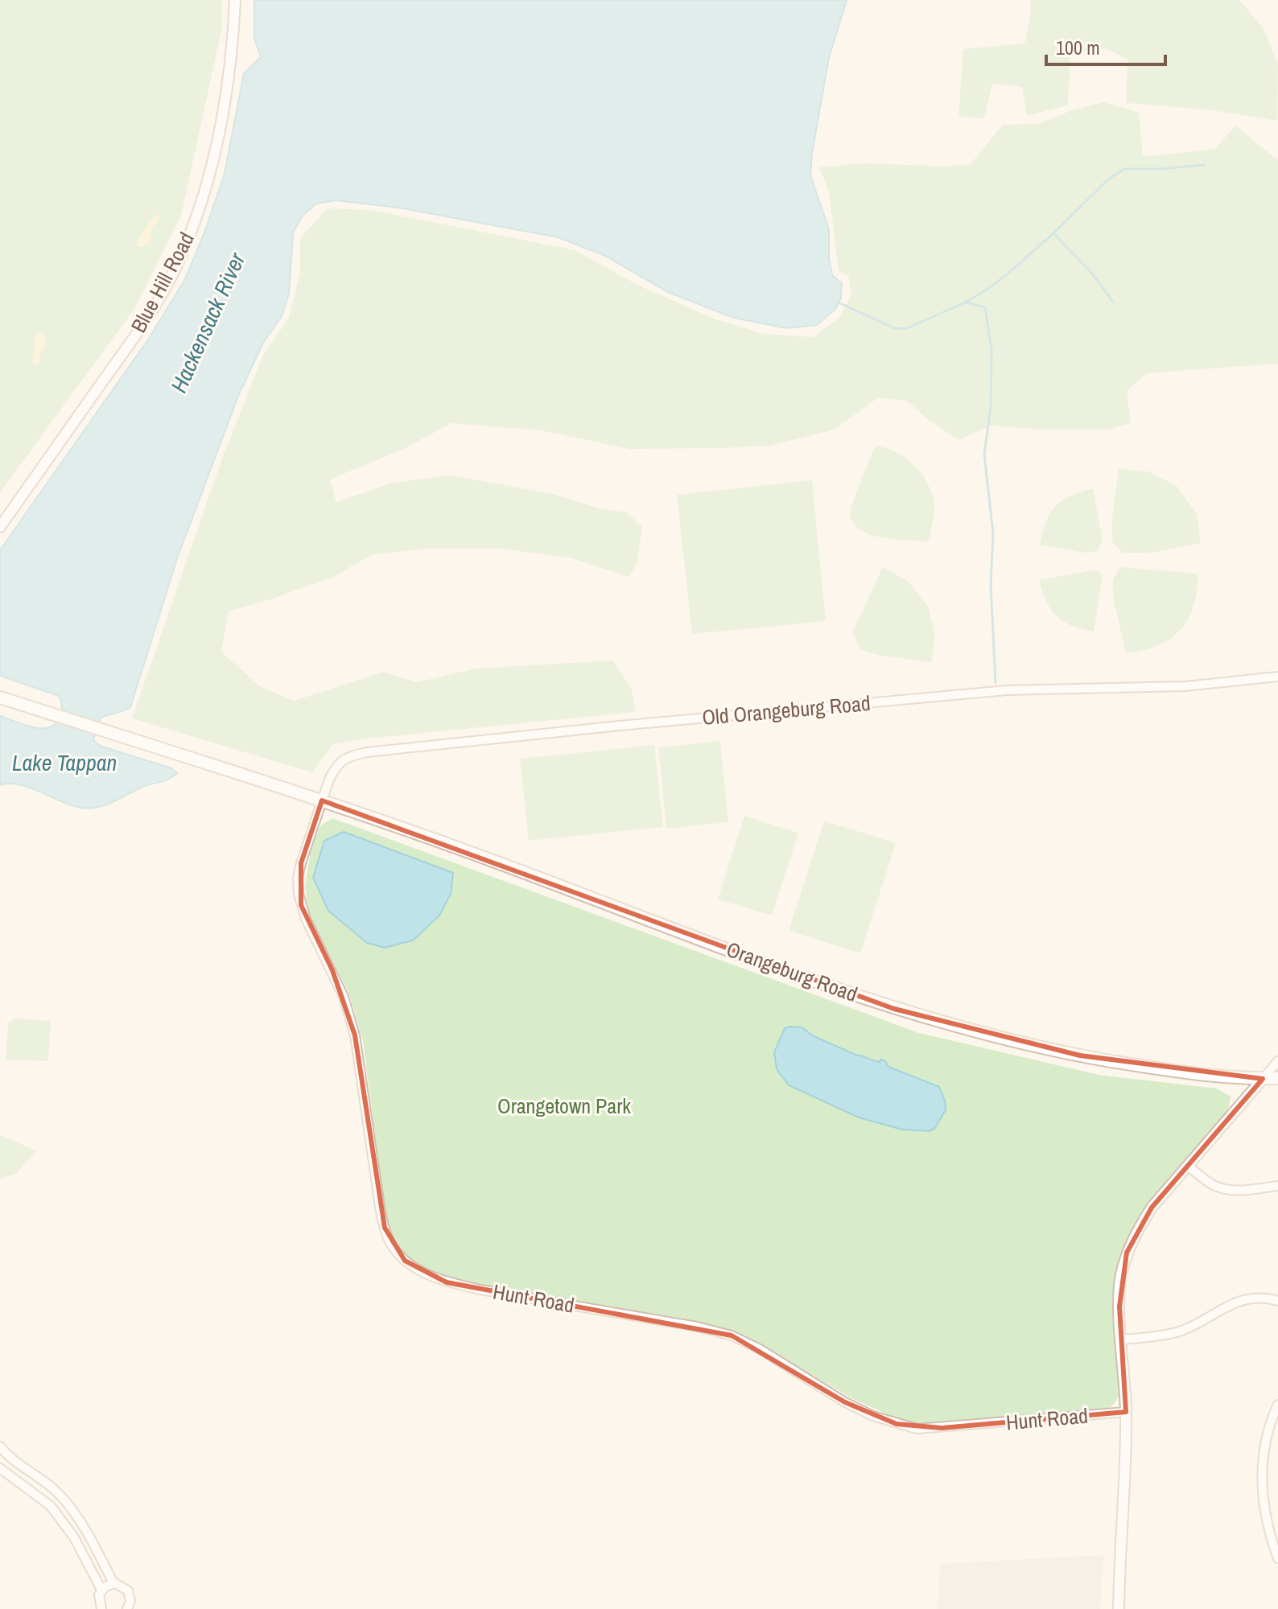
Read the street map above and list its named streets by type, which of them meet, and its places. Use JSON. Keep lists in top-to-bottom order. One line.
{"streets":{"main road":["Orangeburg Road"],"street":["Blue Hill Road","Old Orangeburg Road","Hunt Road"]},"crossings":[["Old Orangeburg Road","Orangeburg Road"],["Old Orangeburg Road","Hunt Road"],["Orangeburg Road","Hunt Road"]],"water":["Hackensack River","Lake Tappan"],"parks":["Orangetown Park"],"scale_bar":"100 m"}
